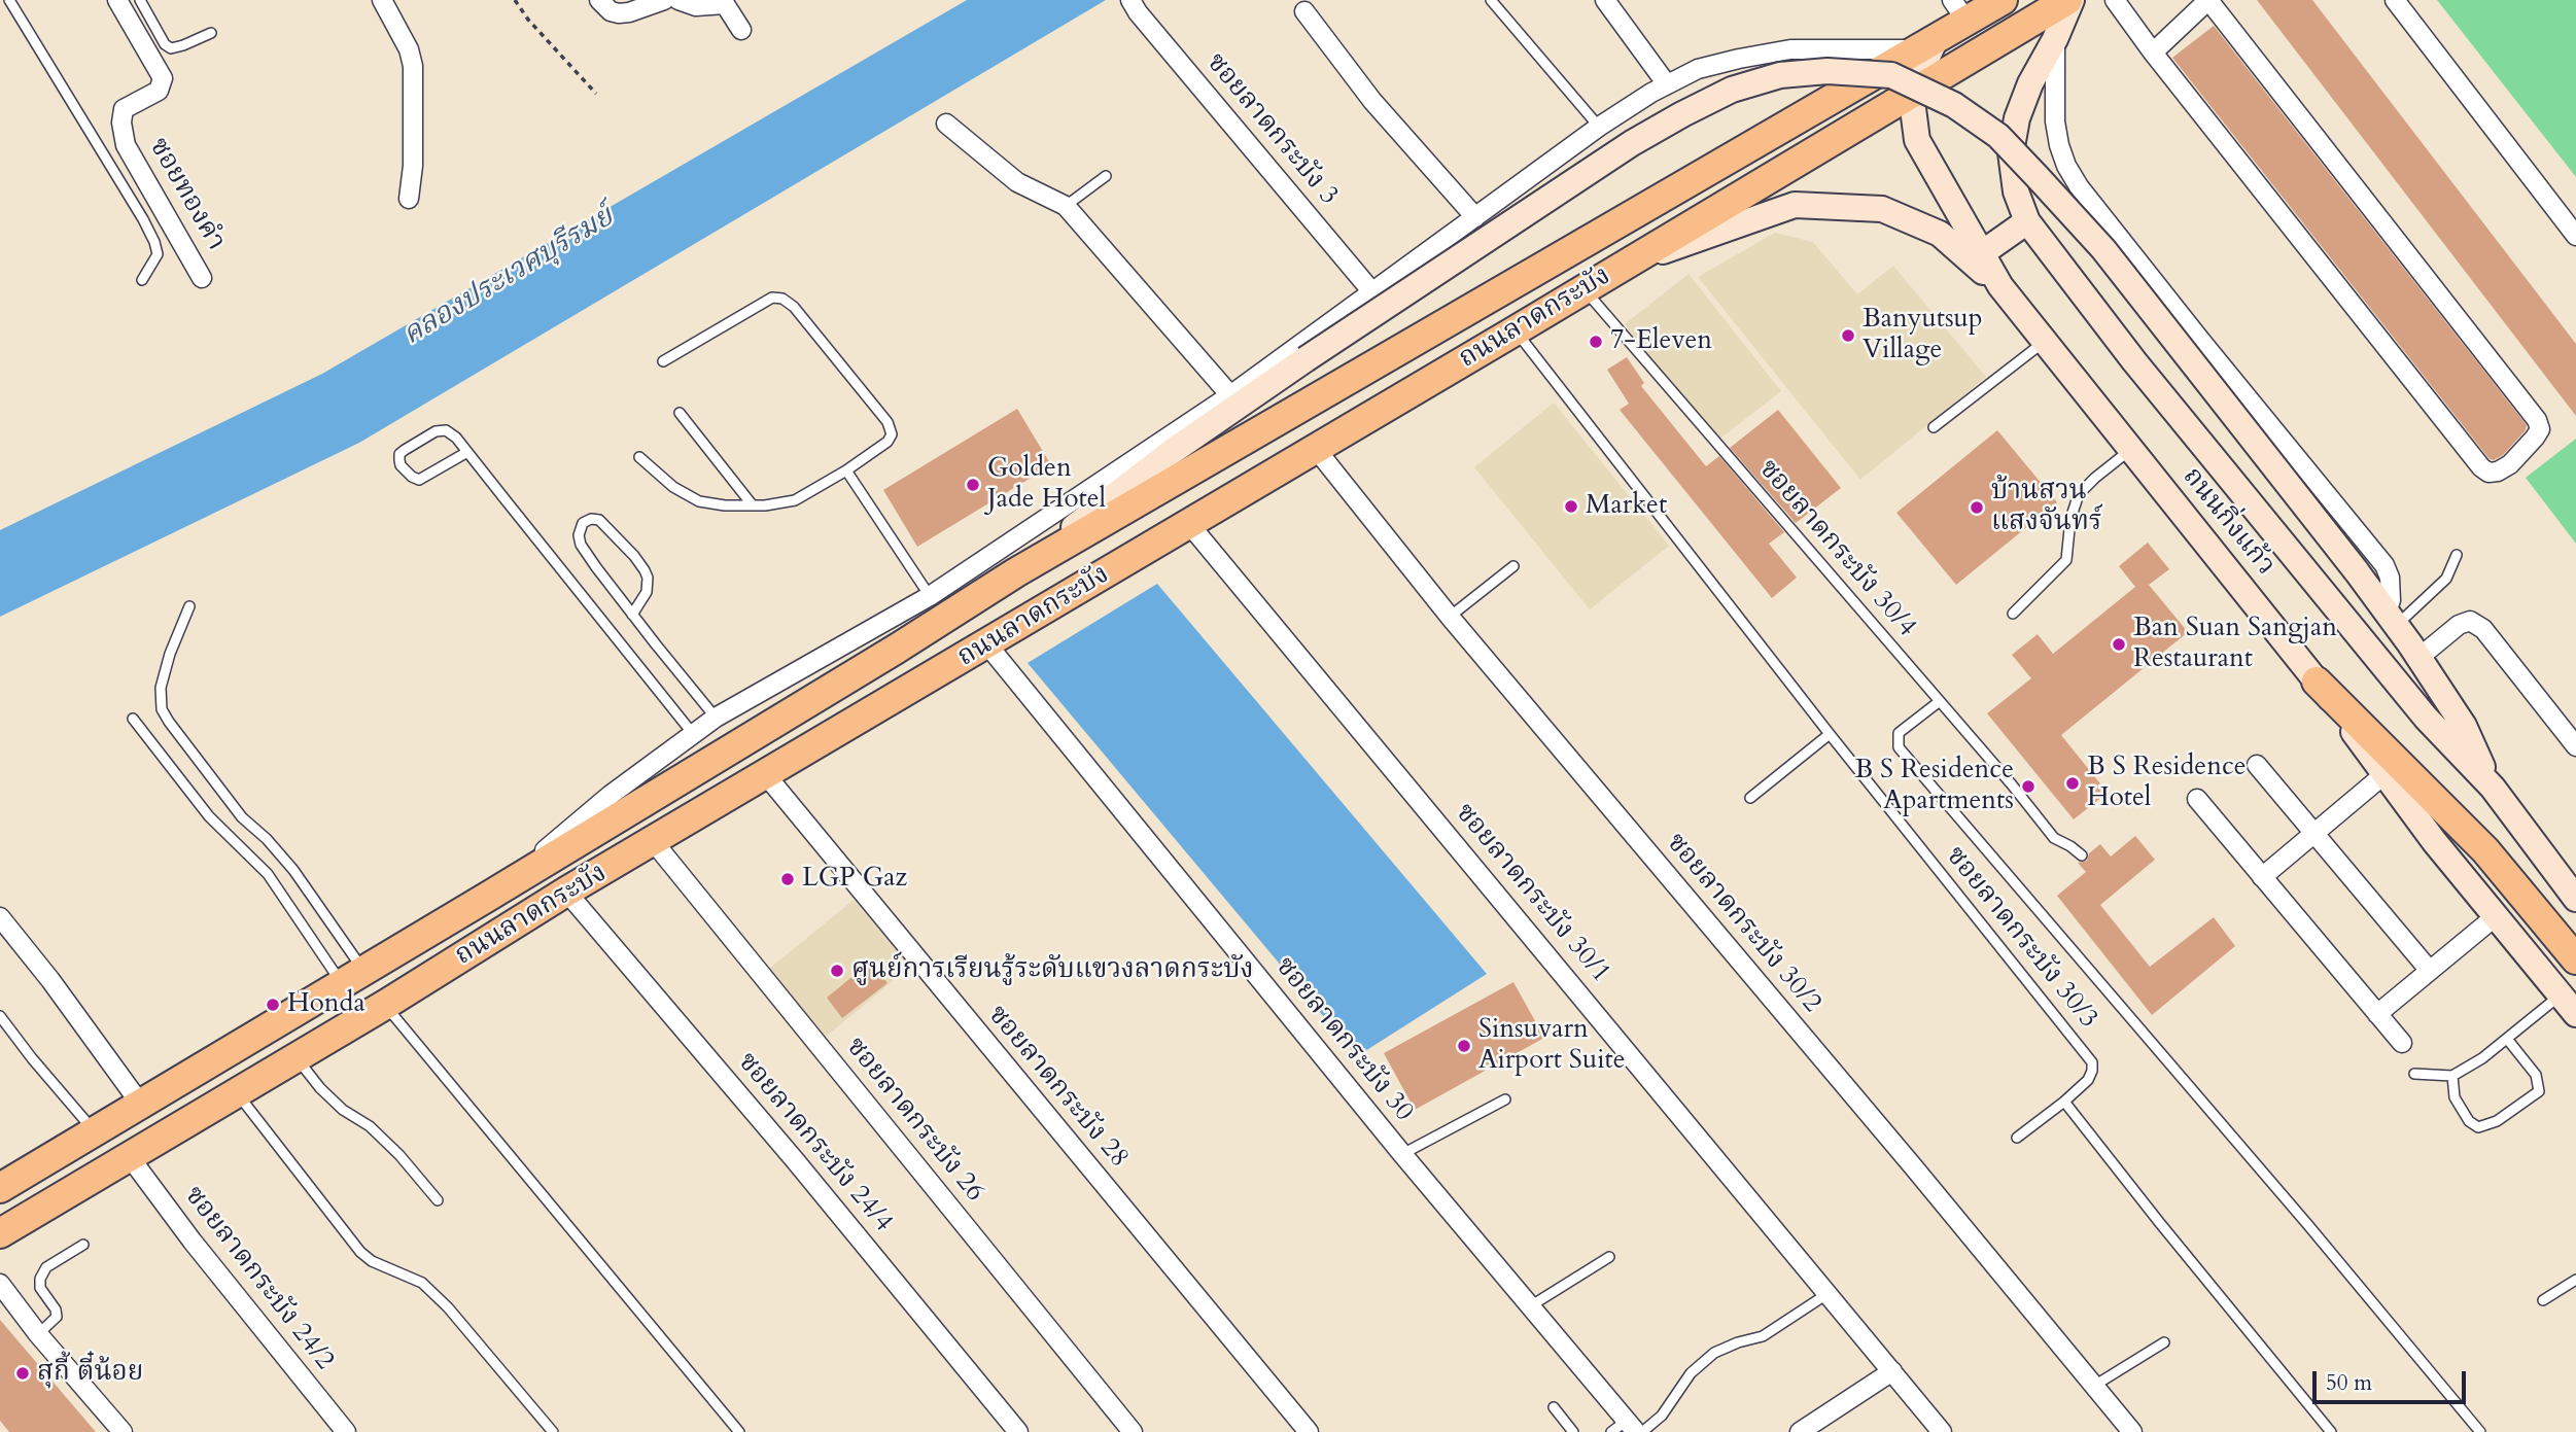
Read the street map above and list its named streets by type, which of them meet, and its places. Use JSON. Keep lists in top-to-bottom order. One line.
{"streets":{"main road":["ถนนลาดกระบัง","ถนนกิ่งแก้ว"],"street":["ซอยลาดกระบัง 3","ซอยทองคำ","ซอยลาดกระบัง 30/1","ซอยลาดกระบัง 30/2","ซอยลาดกระบัง 30","ซอยลาดกระบัง 28","ซอยลาดกระบัง 26","ซอยลาดกระบัง 24/4","ซอยลาดกระบัง 24/2"],"lane":["ซอยลาดกระบัง 30/4","ซอยลาดกระบัง 30/3"]},"crossings":[["ถนนลาดกระบัง","ถนนกิ่งแก้ว"],["ถนนลาดกระบัง","ซอยลาดกระบัง 30/4"],["ถนนลาดกระบัง","ซอยลาดกระบัง 30/1"],["ถนนลาดกระบัง","ซอยลาดกระบัง 30/2"],["ถนนลาดกระบัง","ซอยลาดกระบัง 30/3"],["ถนนลาดกระบัง","ซอยลาดกระบัง 30"],["ถนนลาดกระบัง","ซอยลาดกระบัง 28"],["ถนนลาดกระบัง","ซอยลาดกระบัง 26"],["ถนนลาดกระบัง","ซอยลาดกระบัง 24/4"],["ถนนลาดกระบัง","ซอยลาดกระบัง 24/2"]],"water":["คลองประเวศบุรีรมย์"],"places":["Banyutsup Village","7-Eleven","Golden Jade Hotel","Market","บ้านสวน แสงจันทร์","Ban Suan Sangjan Restaurant","B S Residence Hotel","B S Residence Apartments","LGP Gaz","ศูนย์การเรียนรู้ระดับแขวงลาดกระบัง","Honda","Sinsuvarn Airport Suite","สุกี้ ตี๋น้อย"],"scale_bar":"50 m"}
